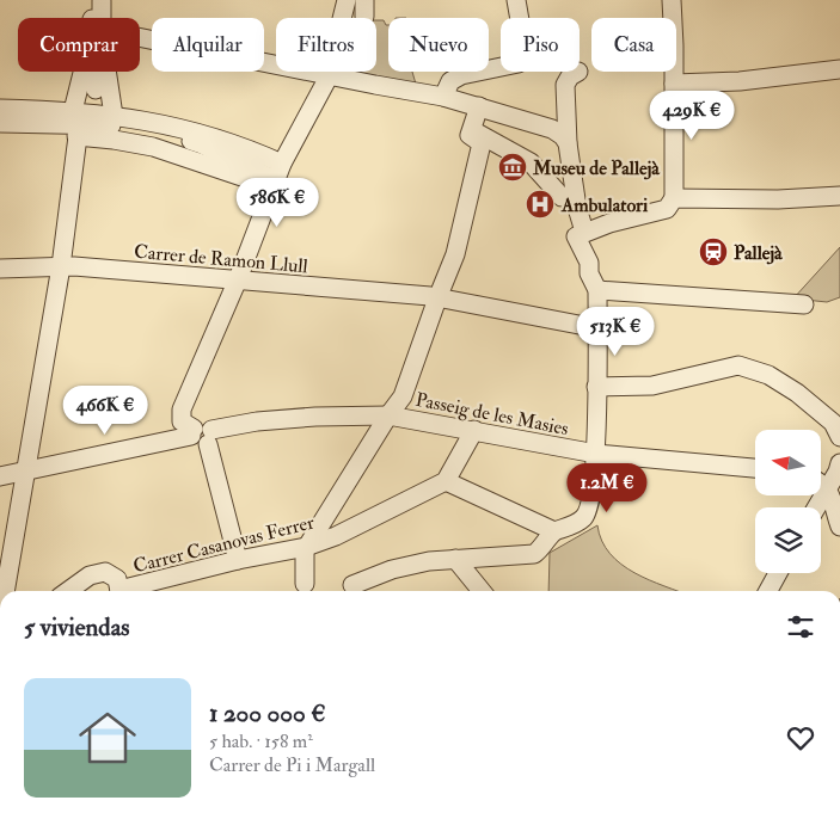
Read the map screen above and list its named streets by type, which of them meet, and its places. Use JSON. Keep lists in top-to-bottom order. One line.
{"streets":{"street":["Carrer de Ramon Llull","Passeig de les Masies","Carrer Casanovas Ferrer"]},"places":{"museum":["Museu de Pallejà"],"hospital":["Ambulatori"],"station":["Pallejà"]},"north":"left","page":{"chip":["Comprar","Alquilar","Filtros","Nuevo","Piso","Casa"],"price":["429K €","586K €","513K €","466K €","1.2M €"],"heading":"5 viviendas","list":[{"name":"1 200 000 €","note":"5 hab. · 158 m² · Carrer de Pi i Margall"}]}}
